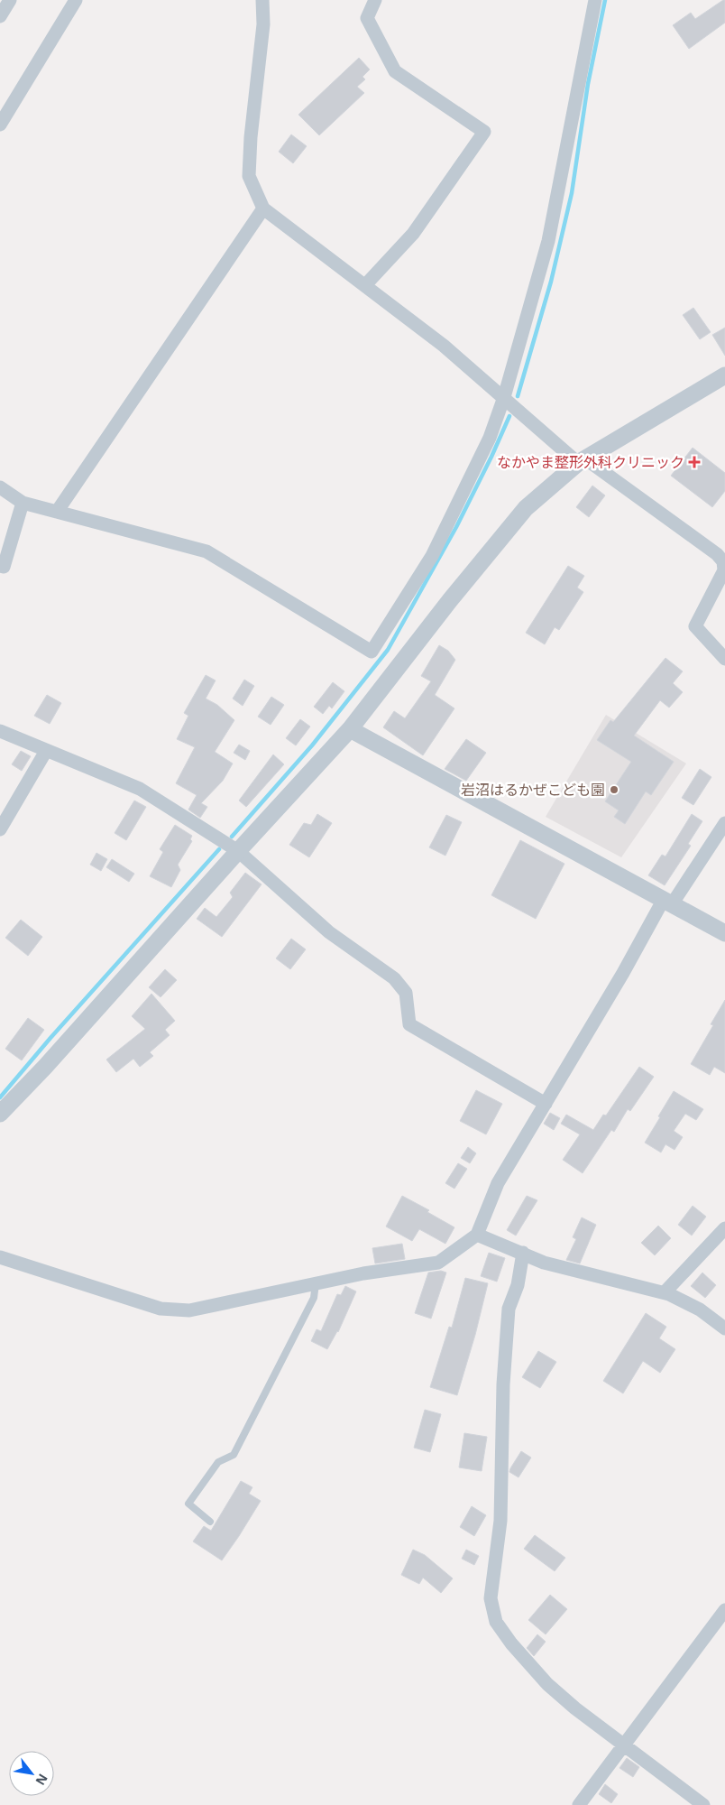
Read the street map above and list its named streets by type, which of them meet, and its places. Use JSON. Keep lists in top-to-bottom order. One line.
{"places":{"health":["なかやま整形外科クリニック"],"other":["岩沼はるかぜこども園"]},"north":"bottom right"}
